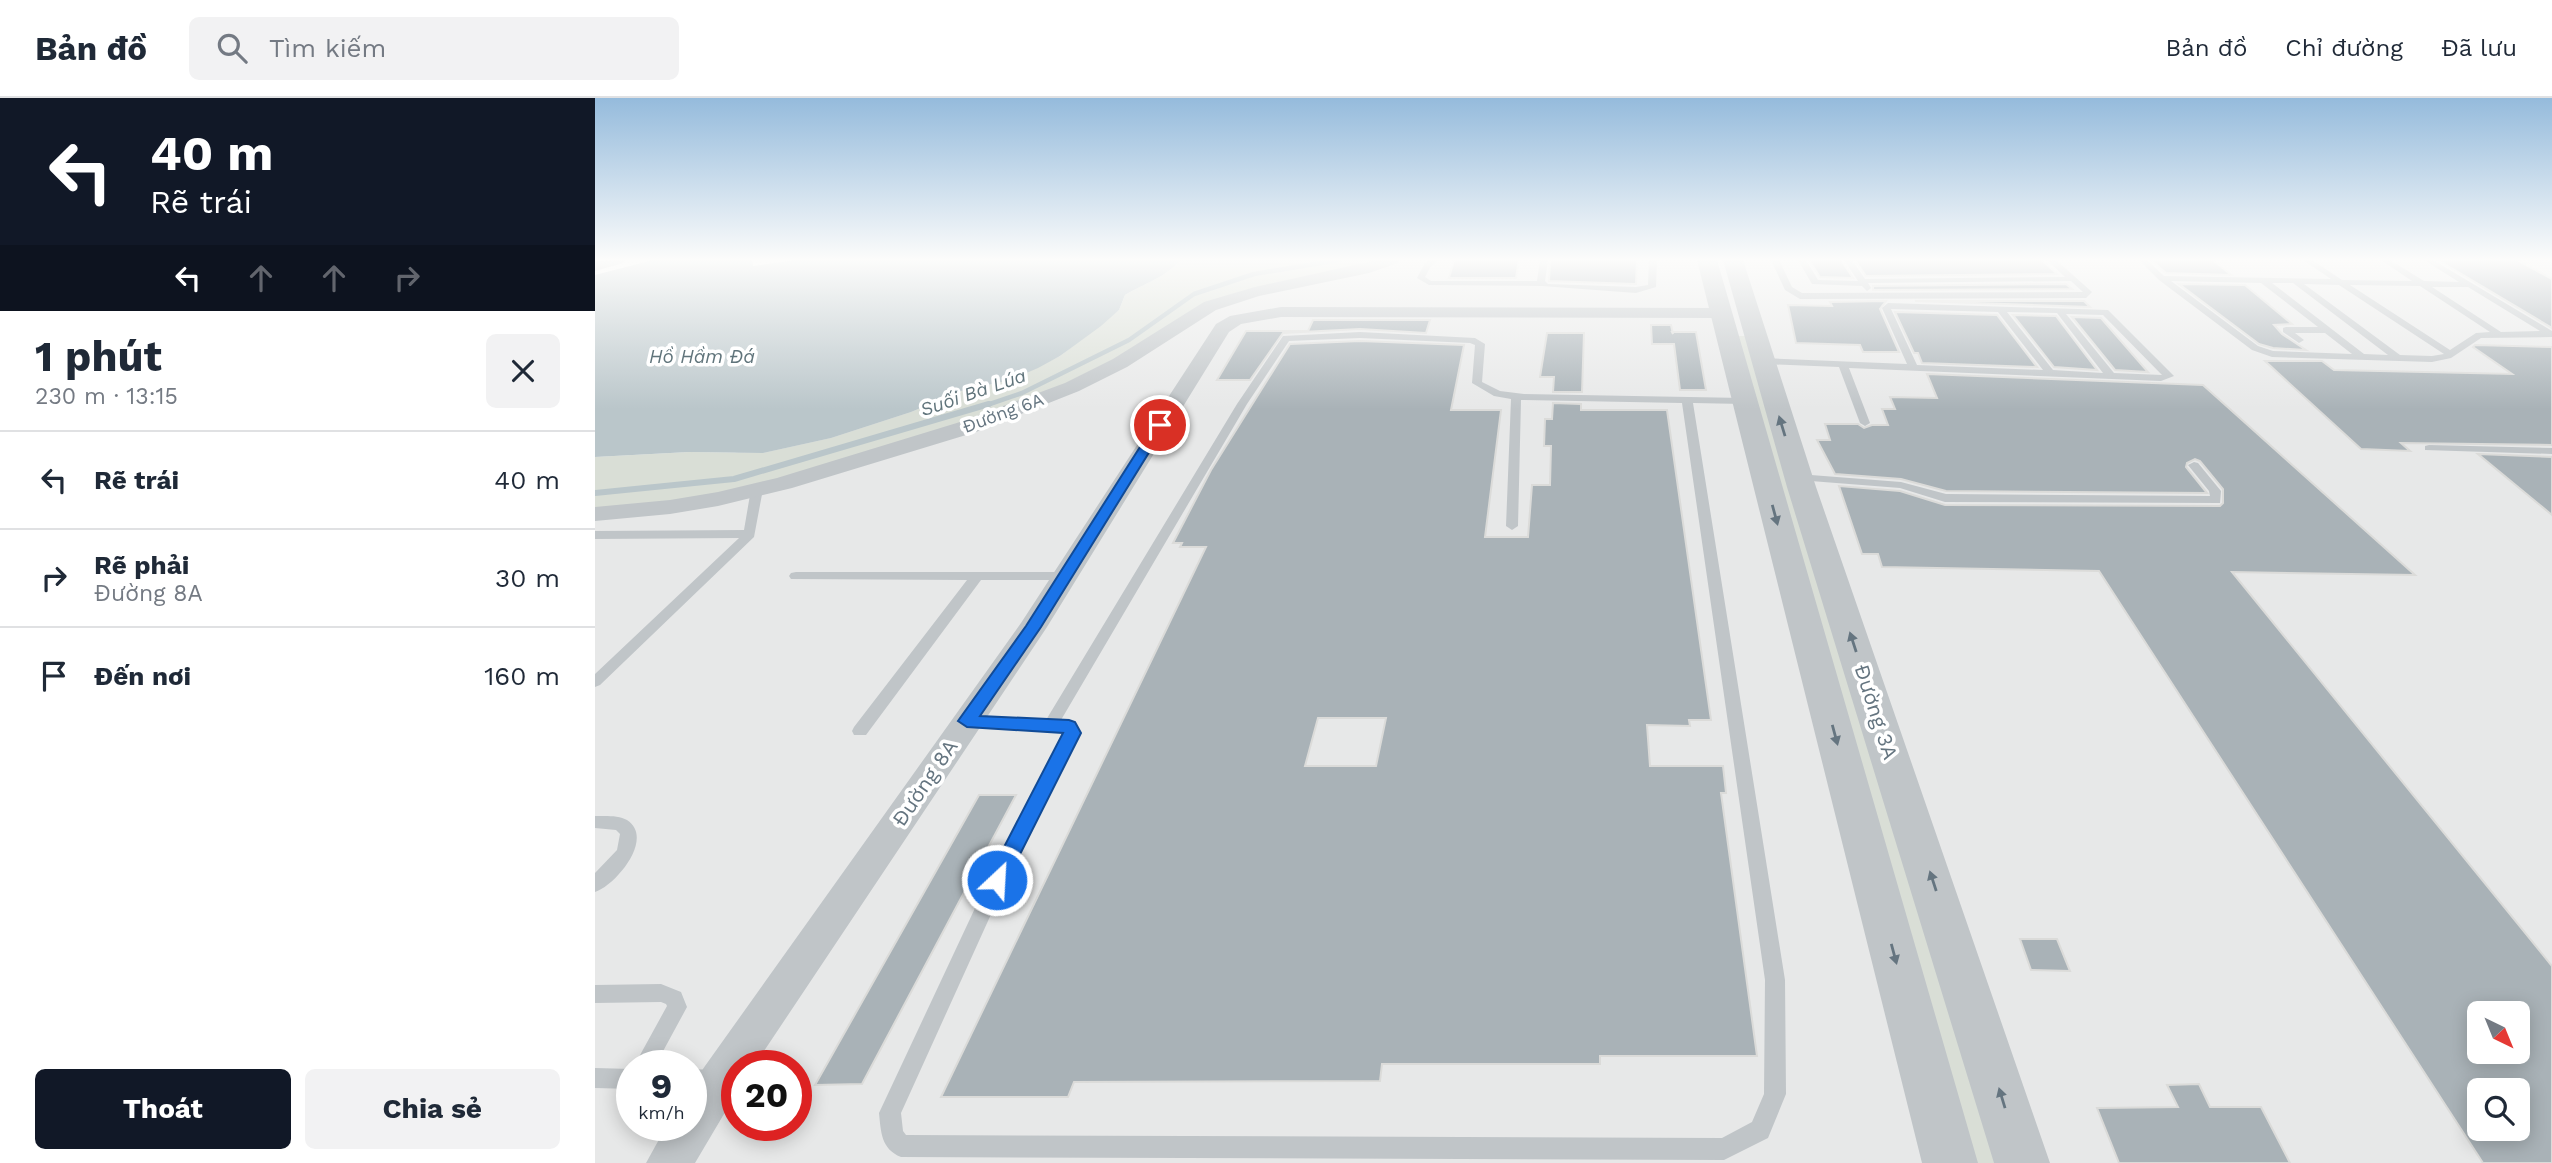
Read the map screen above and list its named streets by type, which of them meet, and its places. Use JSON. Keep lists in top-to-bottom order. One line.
{"streets":{"street":["Đường 6A","Đường 3A","Đường 8A"]},"crossings":[["Đường 3A","Đường 8A"]],"water":["Hồ Hầm Đá","Suối Bà Lúa"],"north":"bottom right","page":{"header":"Bản đồ","search":"Tìm kiếm","nav":["Bản đồ","Chỉ đường","Đã lưu"],"turn":["40 m","Rẽ trái"],"heading":["1 phút","230 m · 13:15"],"list":[{"name":"Rẽ trái","value":"40 m"},{"name":"Rẽ phải","note":"Đường 8A","value":"30 m"},{"name":"Đến nơi","value":"160 m"}],"speed":"9 km/h","limit":"20","buttons":["Thoát","Chia sẻ"]}}
